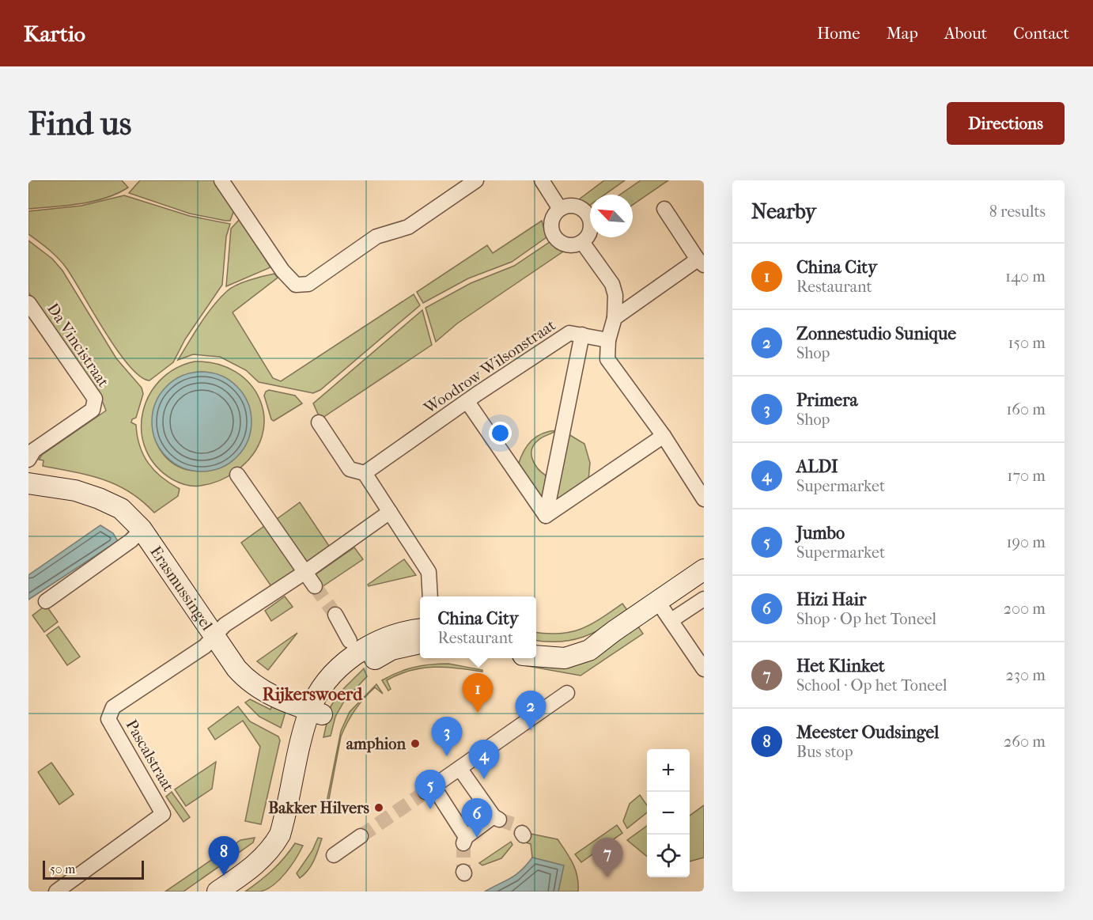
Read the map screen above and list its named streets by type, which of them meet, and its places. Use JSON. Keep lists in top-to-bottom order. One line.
{"streets":{"street":["Da Vincistraat","Woodrow Wilsonstraat","Erasmussingel","Pascalstraat"]},"crossings":[["Erasmussingel","Pascalstraat"]],"districts":["Rijkerswoerd"],"places":["amphion","Bakker Hilvers"],"scale_bar":"50 m","north":"top left","page":{"header":"Kartio","nav":["Home","Map","About","Contact"],"buttons":"Directions","title":"Find us","heading":["Nearby","8 results"],"list":[{"mark":"1","name":"China City","note":"Restaurant","value":"140 m"},{"mark":"2","name":"Zonnestudio Sunique","note":"Shop","value":"150 m"},{"mark":"3","name":"Primera","note":"Shop","value":"160 m"},{"mark":"4","name":"ALDI","note":"Supermarket","value":"170 m"},{"mark":"5","name":"Jumbo","note":"Supermarket","value":"190 m"},{"mark":"6","name":"Hizi Hair","note":"Shop · Op het Toneel","value":"200 m"},{"mark":"7","name":"Het Klinket","note":"School · Op het Toneel","value":"230 m"},{"mark":"8","name":"Meester Oudsingel","note":"Bus stop","value":"260 m"}],"popup":["China City","Restaurant"],"pins":["1","2","3","4","5","6","8","7"],"map_buttons":["+","−"],"scale":"50 m"}}
